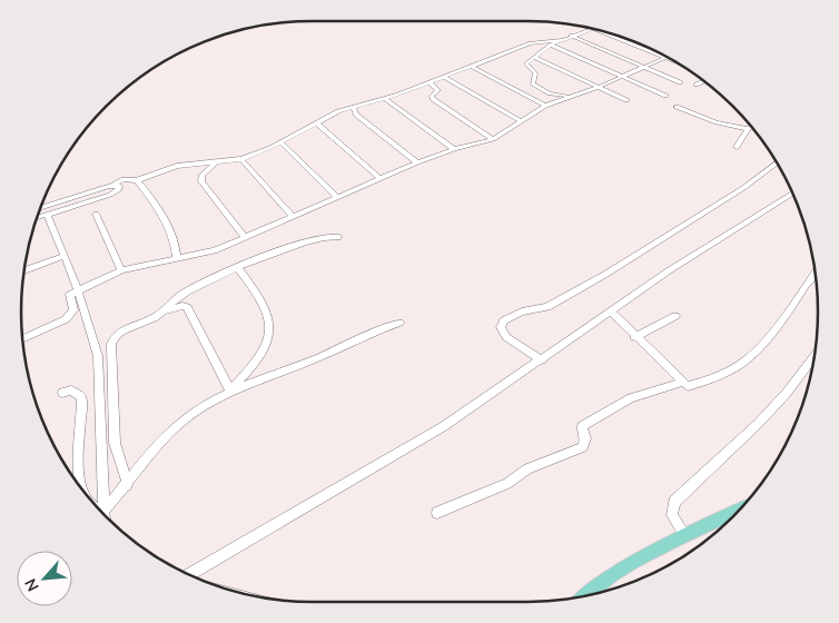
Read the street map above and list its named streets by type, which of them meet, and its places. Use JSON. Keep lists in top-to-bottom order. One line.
{"north":"bottom left"}
